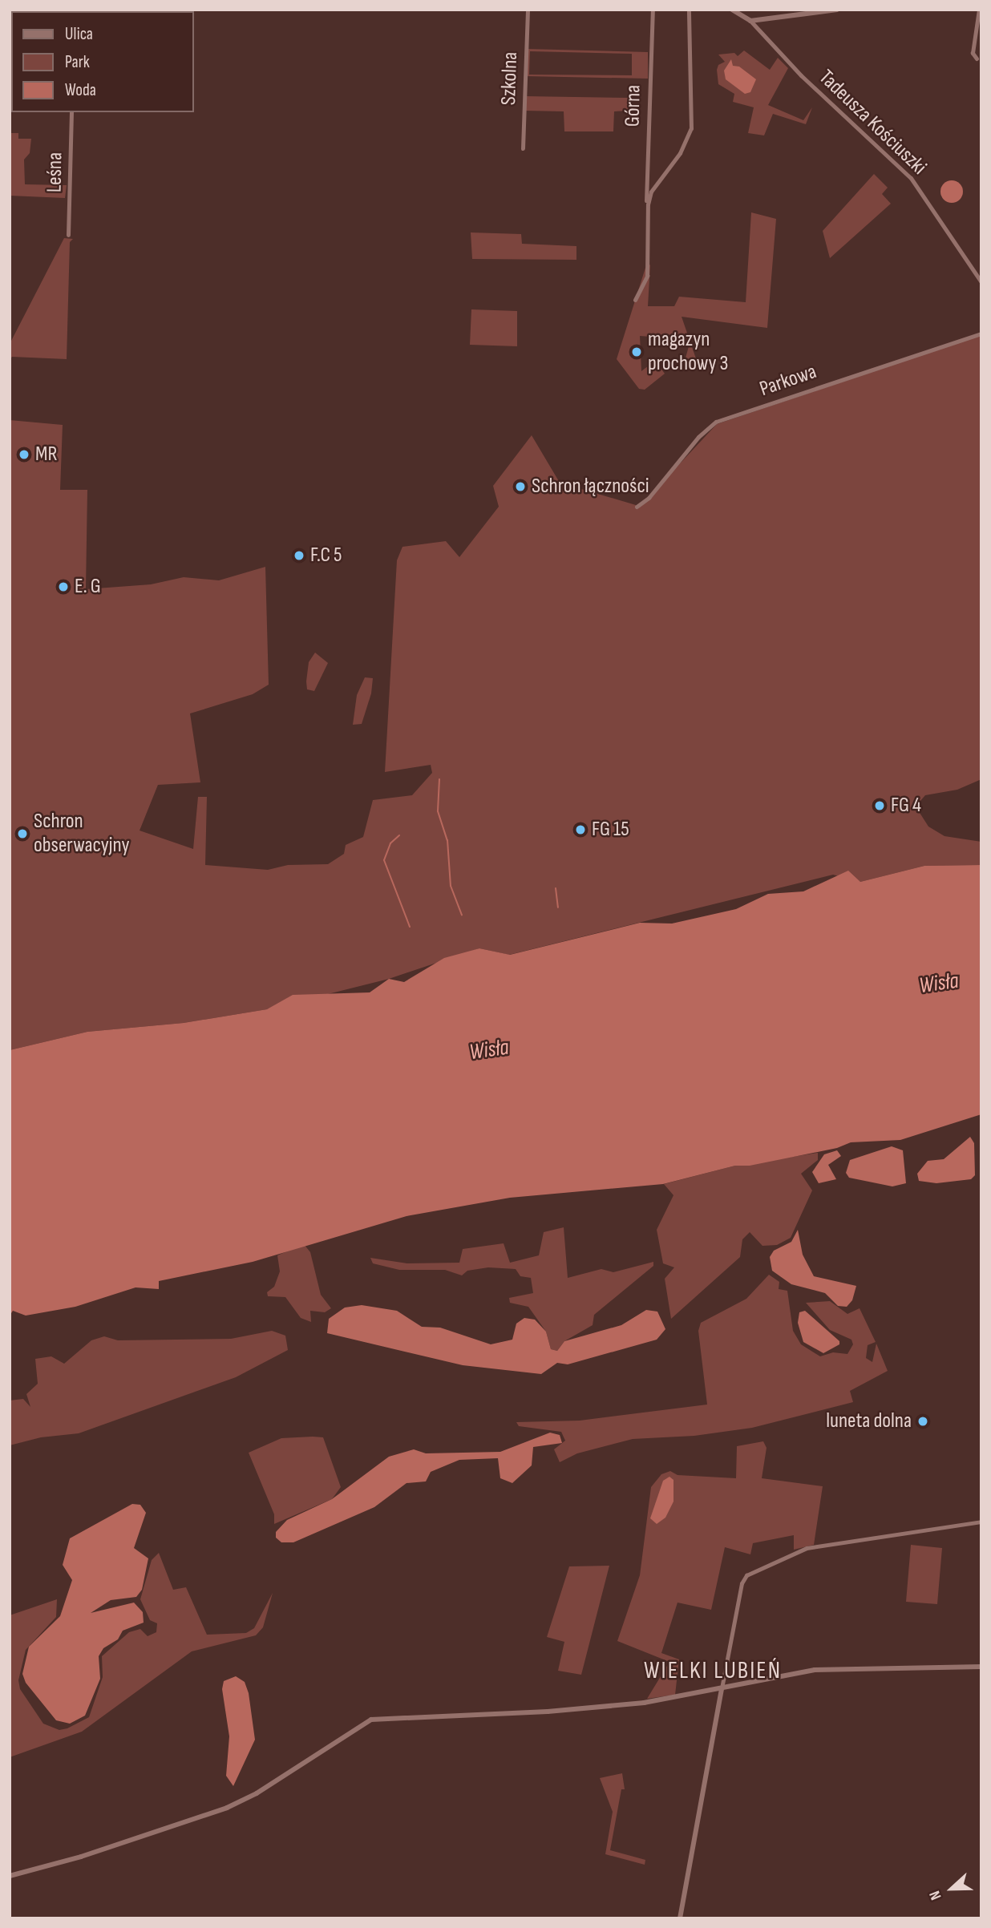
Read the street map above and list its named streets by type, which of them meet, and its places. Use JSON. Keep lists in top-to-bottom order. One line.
{"streets":{"street":["Szkolna","Górna","Tadeusza Kościuszki","Leśna","Parkowa"]},"districts":["WIELKI LUBIEŃ"],"water":["Wisła"],"places":["magazyn prochowy 3","MR","Schron łączności","F.C 5","E. G","FG 4","FG 15","Schron obserwacyjny","luneta dolna"],"legend":["Ulica","Park","Woda"],"north":"left"}
